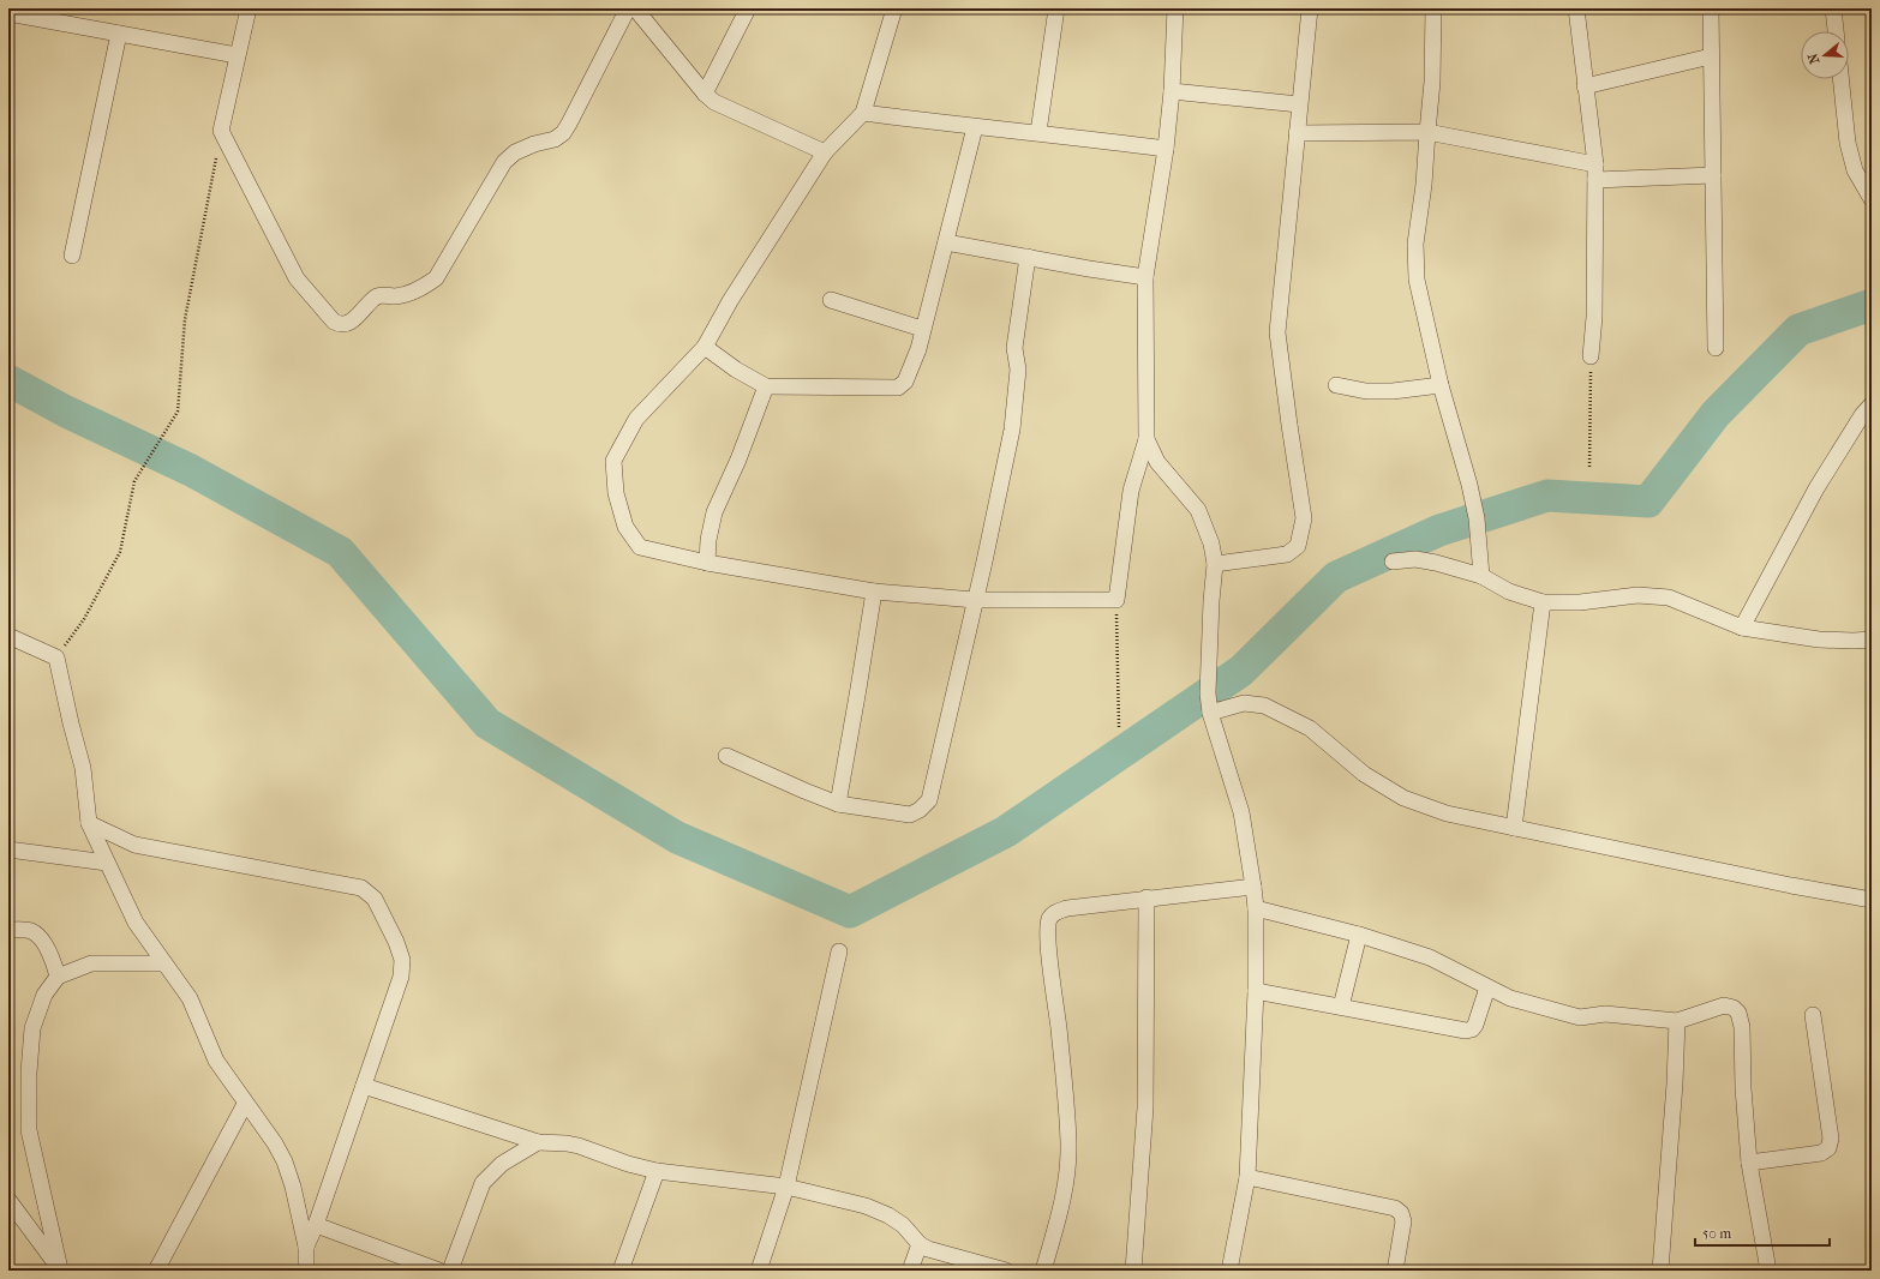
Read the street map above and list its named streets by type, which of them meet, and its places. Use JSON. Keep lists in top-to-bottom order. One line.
{"scale_bar":"50 m","north":"left"}
